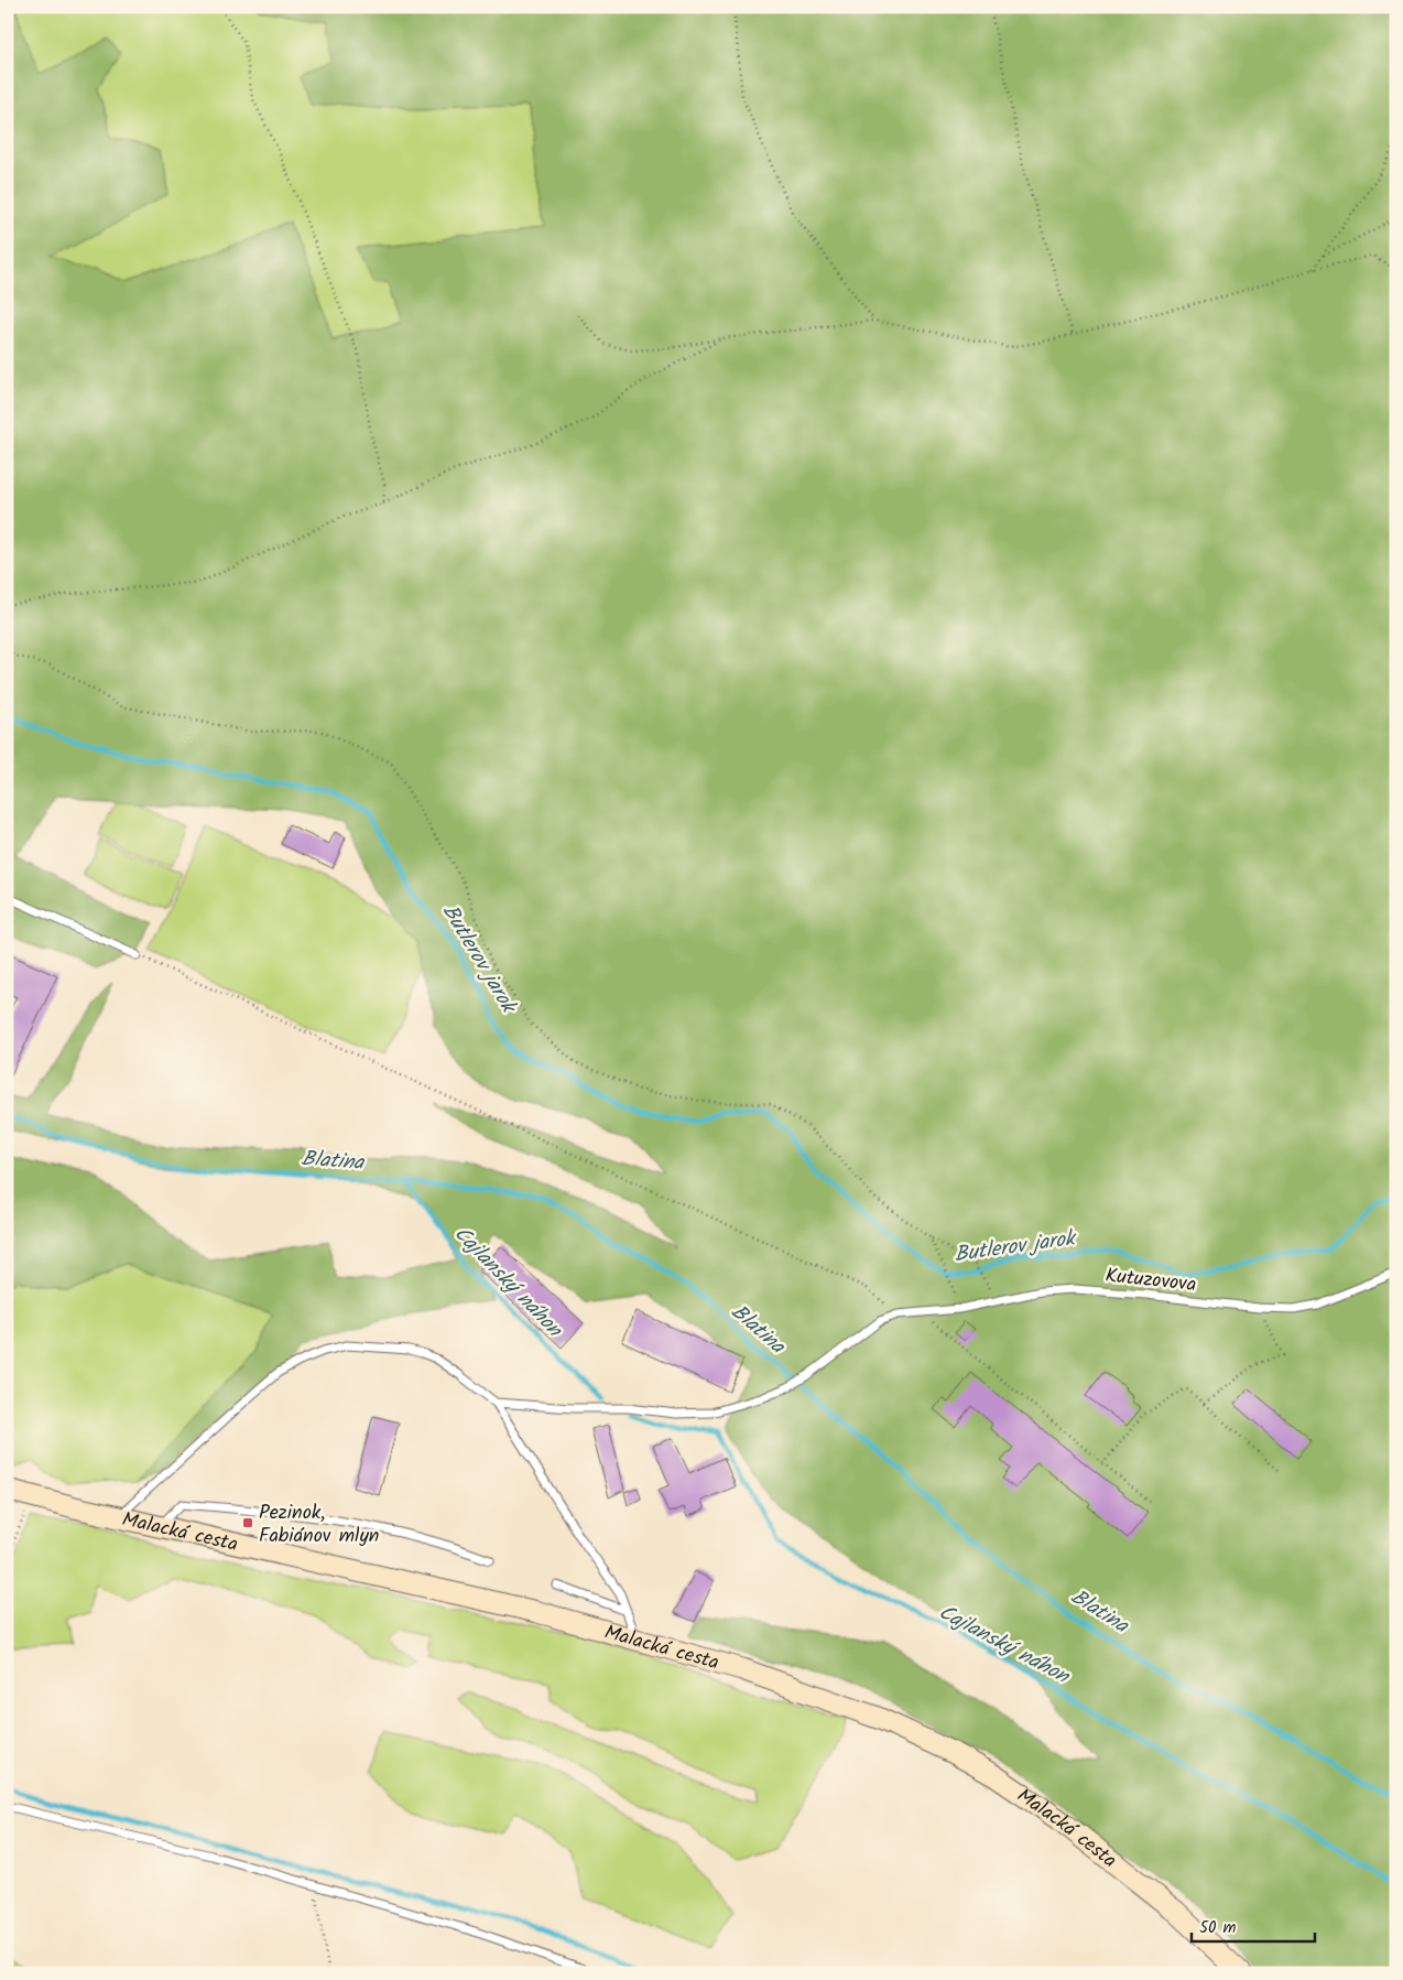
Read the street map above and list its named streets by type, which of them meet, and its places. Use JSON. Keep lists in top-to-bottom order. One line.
{"streets":{"main road":["Malacká cesta"],"lane":["Kutuzovova"]},"water":["Butlerov jarok","Blatina","Cajlanský náhon"],"places":{"transit":["Pezinok, Fabiánov mlyn"]},"scale_bar":"50 m"}
